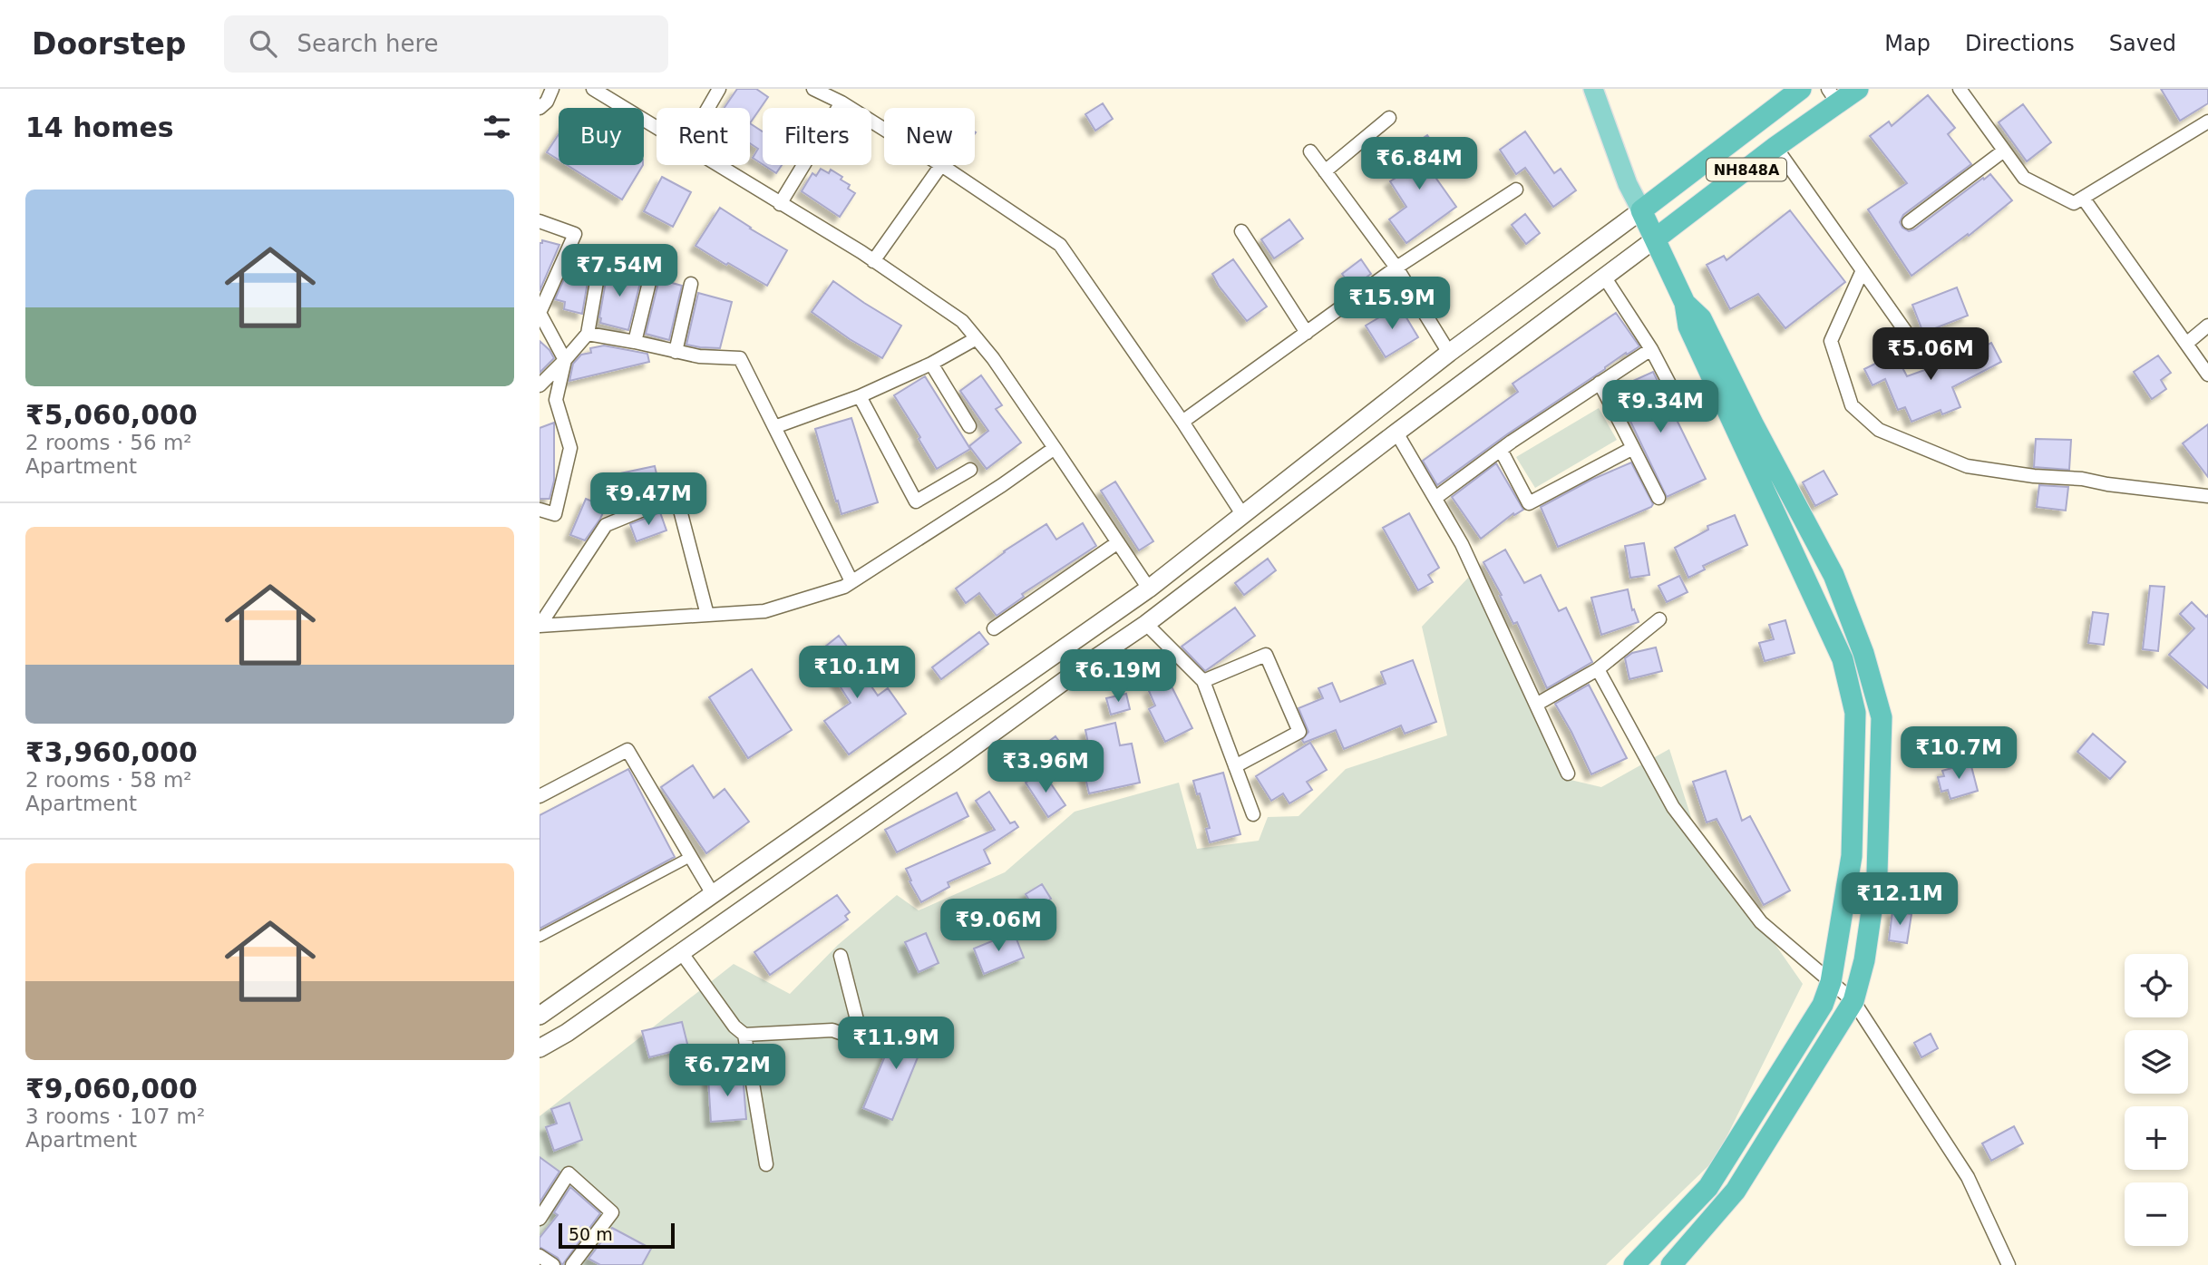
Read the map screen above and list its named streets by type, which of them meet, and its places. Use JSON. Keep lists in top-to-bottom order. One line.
{"streets":{"highway":["NH848A"]},"scale_bar":"50 m","page":{"header":"Doorstep","search":"Search here","nav":["Map","Directions","Saved"],"heading":"14 homes","chip":["Buy","Rent","Filters","New"],"price":["₹6.84M","₹7.54M","₹15.9M","₹5.06M","₹9.34M","₹9.47M","₹10.1M","₹6.19M","₹10.7M","₹3.96M","₹12.1M","₹9.06M","₹11.9M","₹6.72M"],"list":[{"name":"₹5,060,000","note":"2 rooms · 56 m² · Apartment"},{"name":"₹3,960,000","note":"2 rooms · 58 m² · Apartment"},{"name":"₹9,060,000","note":"3 rooms · 107 m² · Apartment"}],"map_buttons":["+","−"],"scale":"50 m"}}
